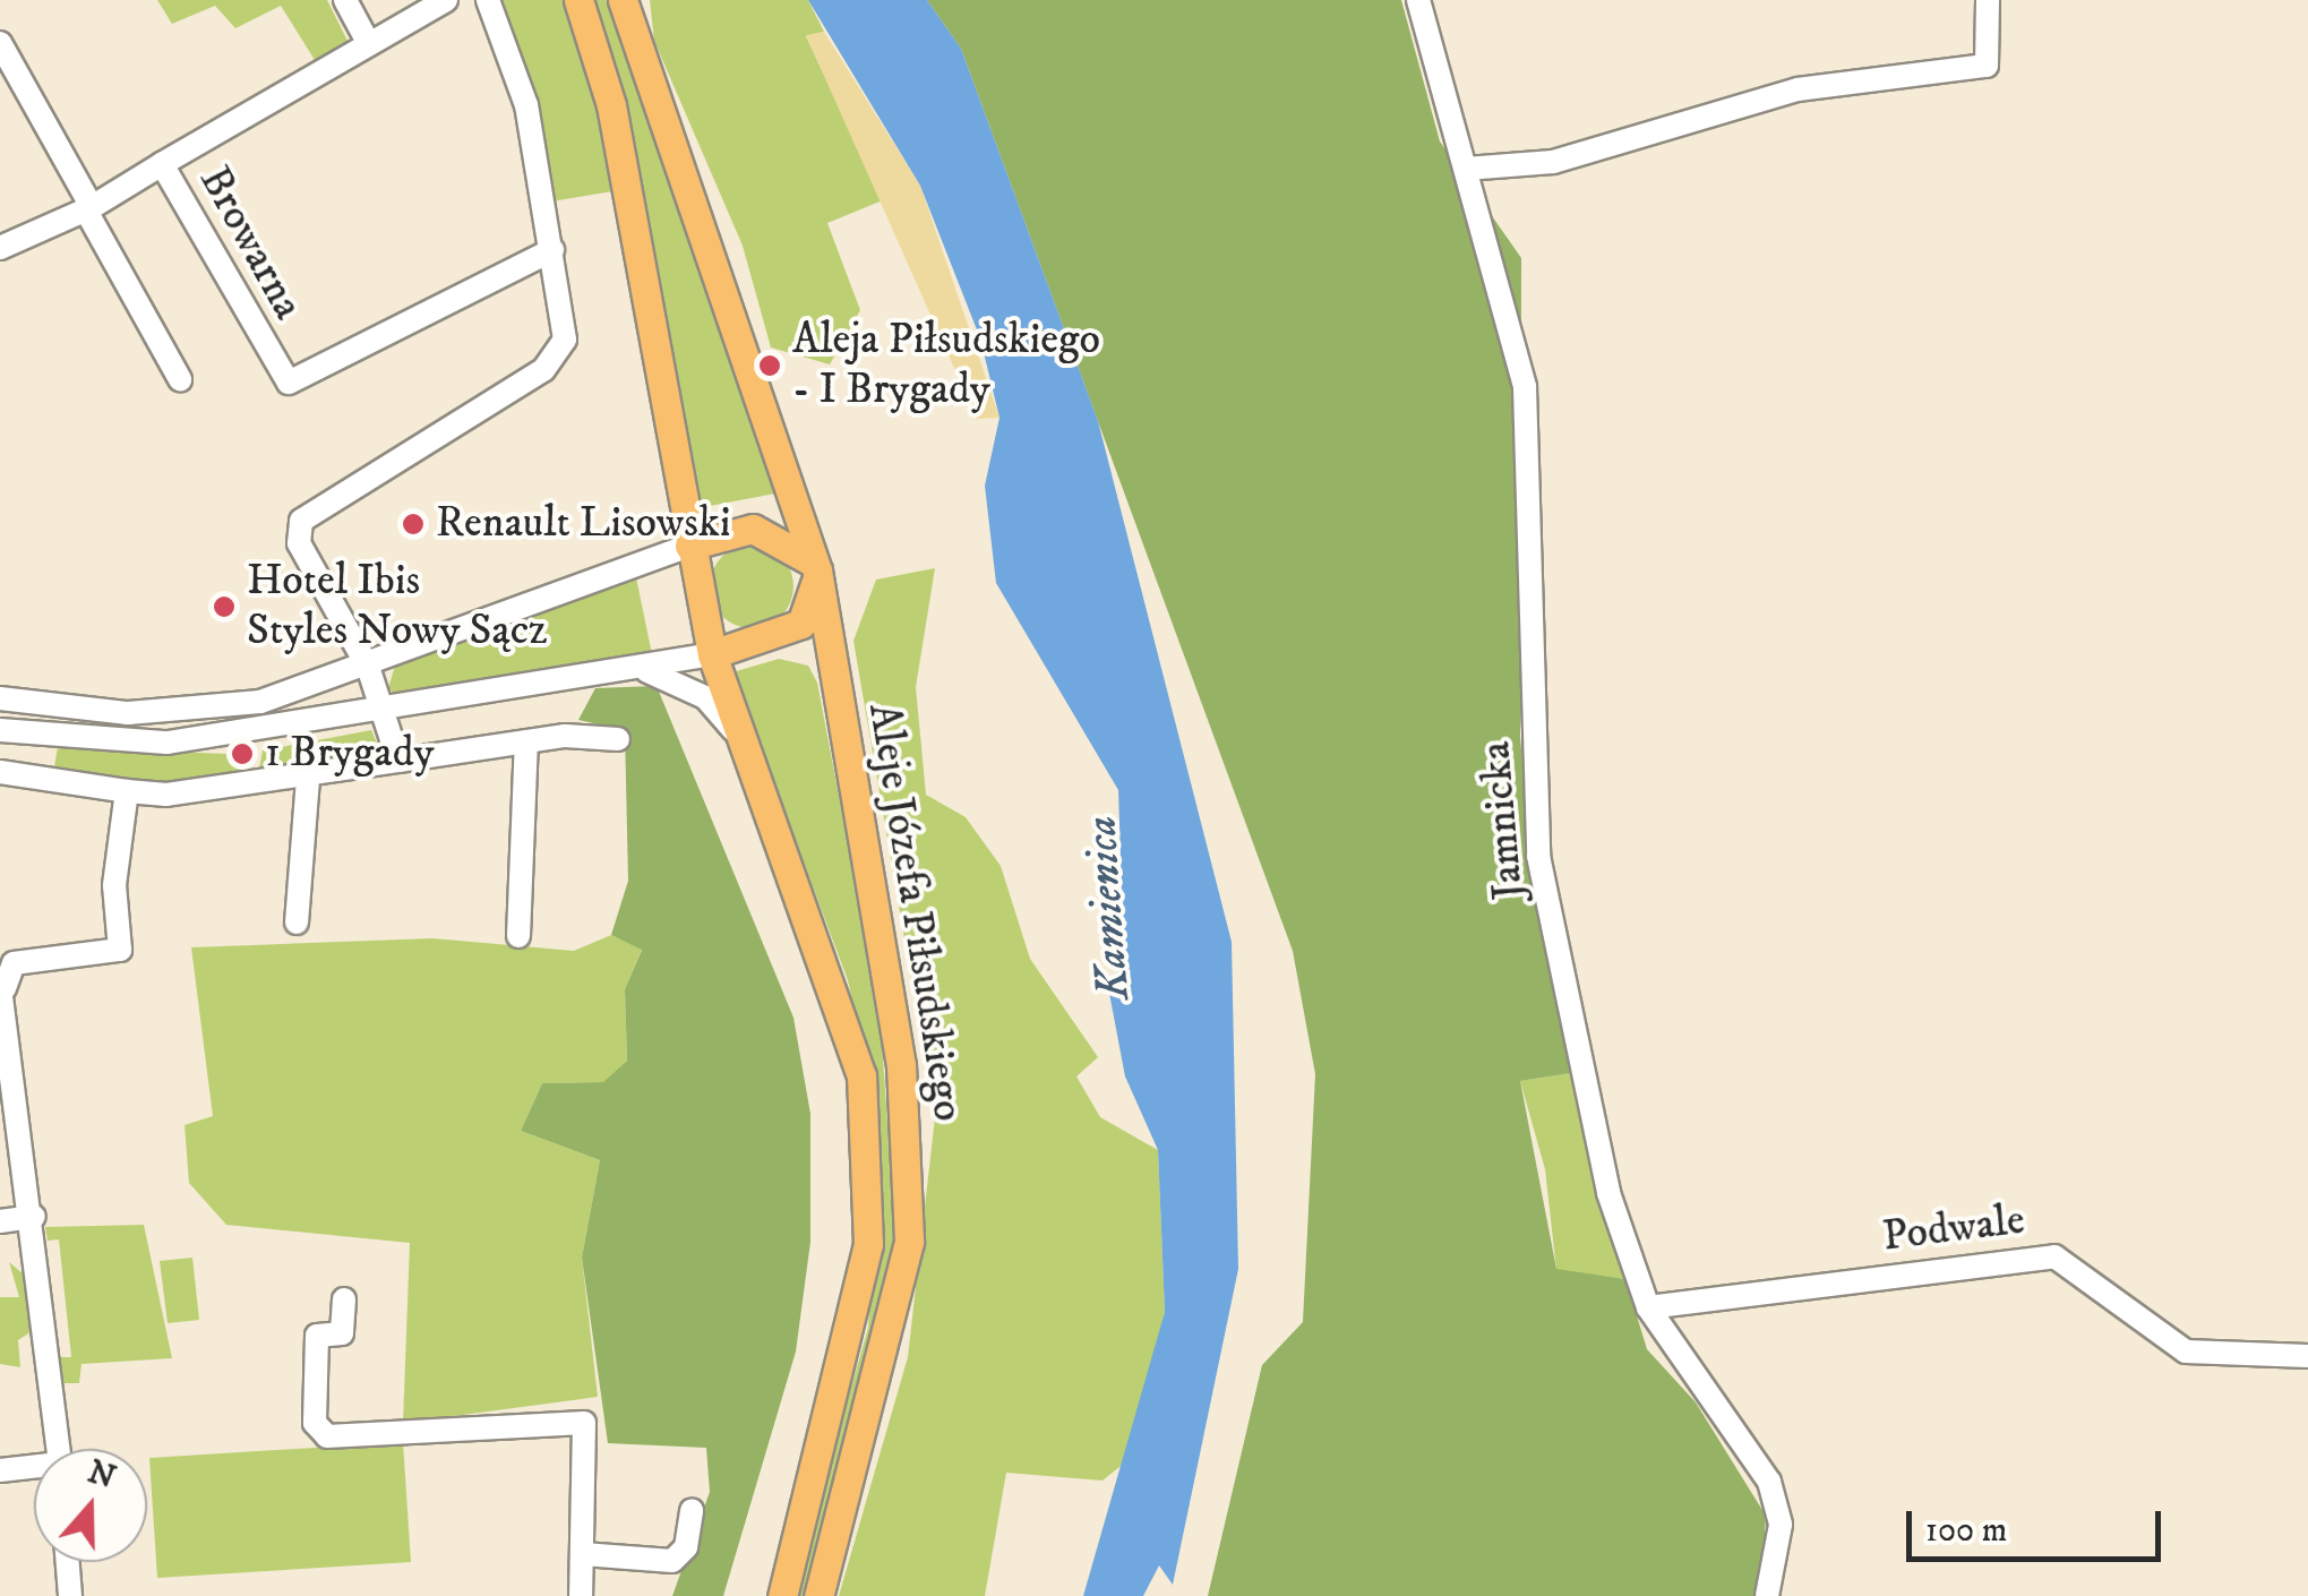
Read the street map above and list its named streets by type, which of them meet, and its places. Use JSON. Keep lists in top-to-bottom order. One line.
{"streets":{"main road":["Aleje Józefa Piłsudskiego"],"street":["Browarna","Jamnicka","Podwale"]},"crossings":[["Jamnicka","Podwale"]],"water":["Kamienica"],"places":["Aleja Piłsudskiego - I Brygady","Renault Lisowski","Hotel Ibis Styles Nowy Sącz","1 Brygady"],"scale_bar":"100 m","north":"top"}
